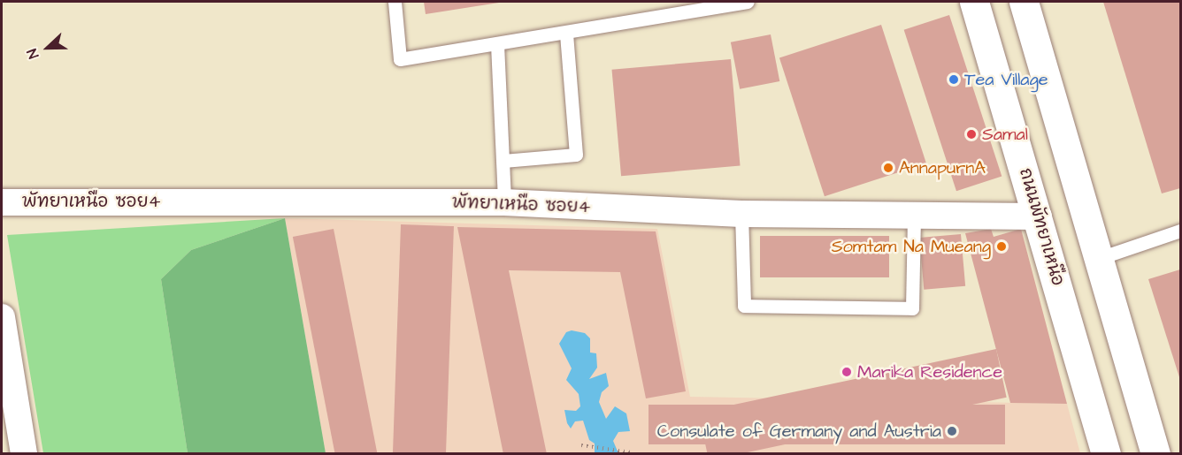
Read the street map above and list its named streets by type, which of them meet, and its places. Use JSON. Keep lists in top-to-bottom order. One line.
{"streets":{"main road":["ถนนพัทยาเหนือ"],"street":["พัทยาเหนือ ซอย4"]},"crossings":[["พัทยาเหนือ ซอย4","ถนนพัทยาเหนือ"]],"places":["Tea Village","Samal","AnnapurnA","Somtam Na Mueang","Marika Residence","Consulate of Germany and Austria"],"north":"left"}
